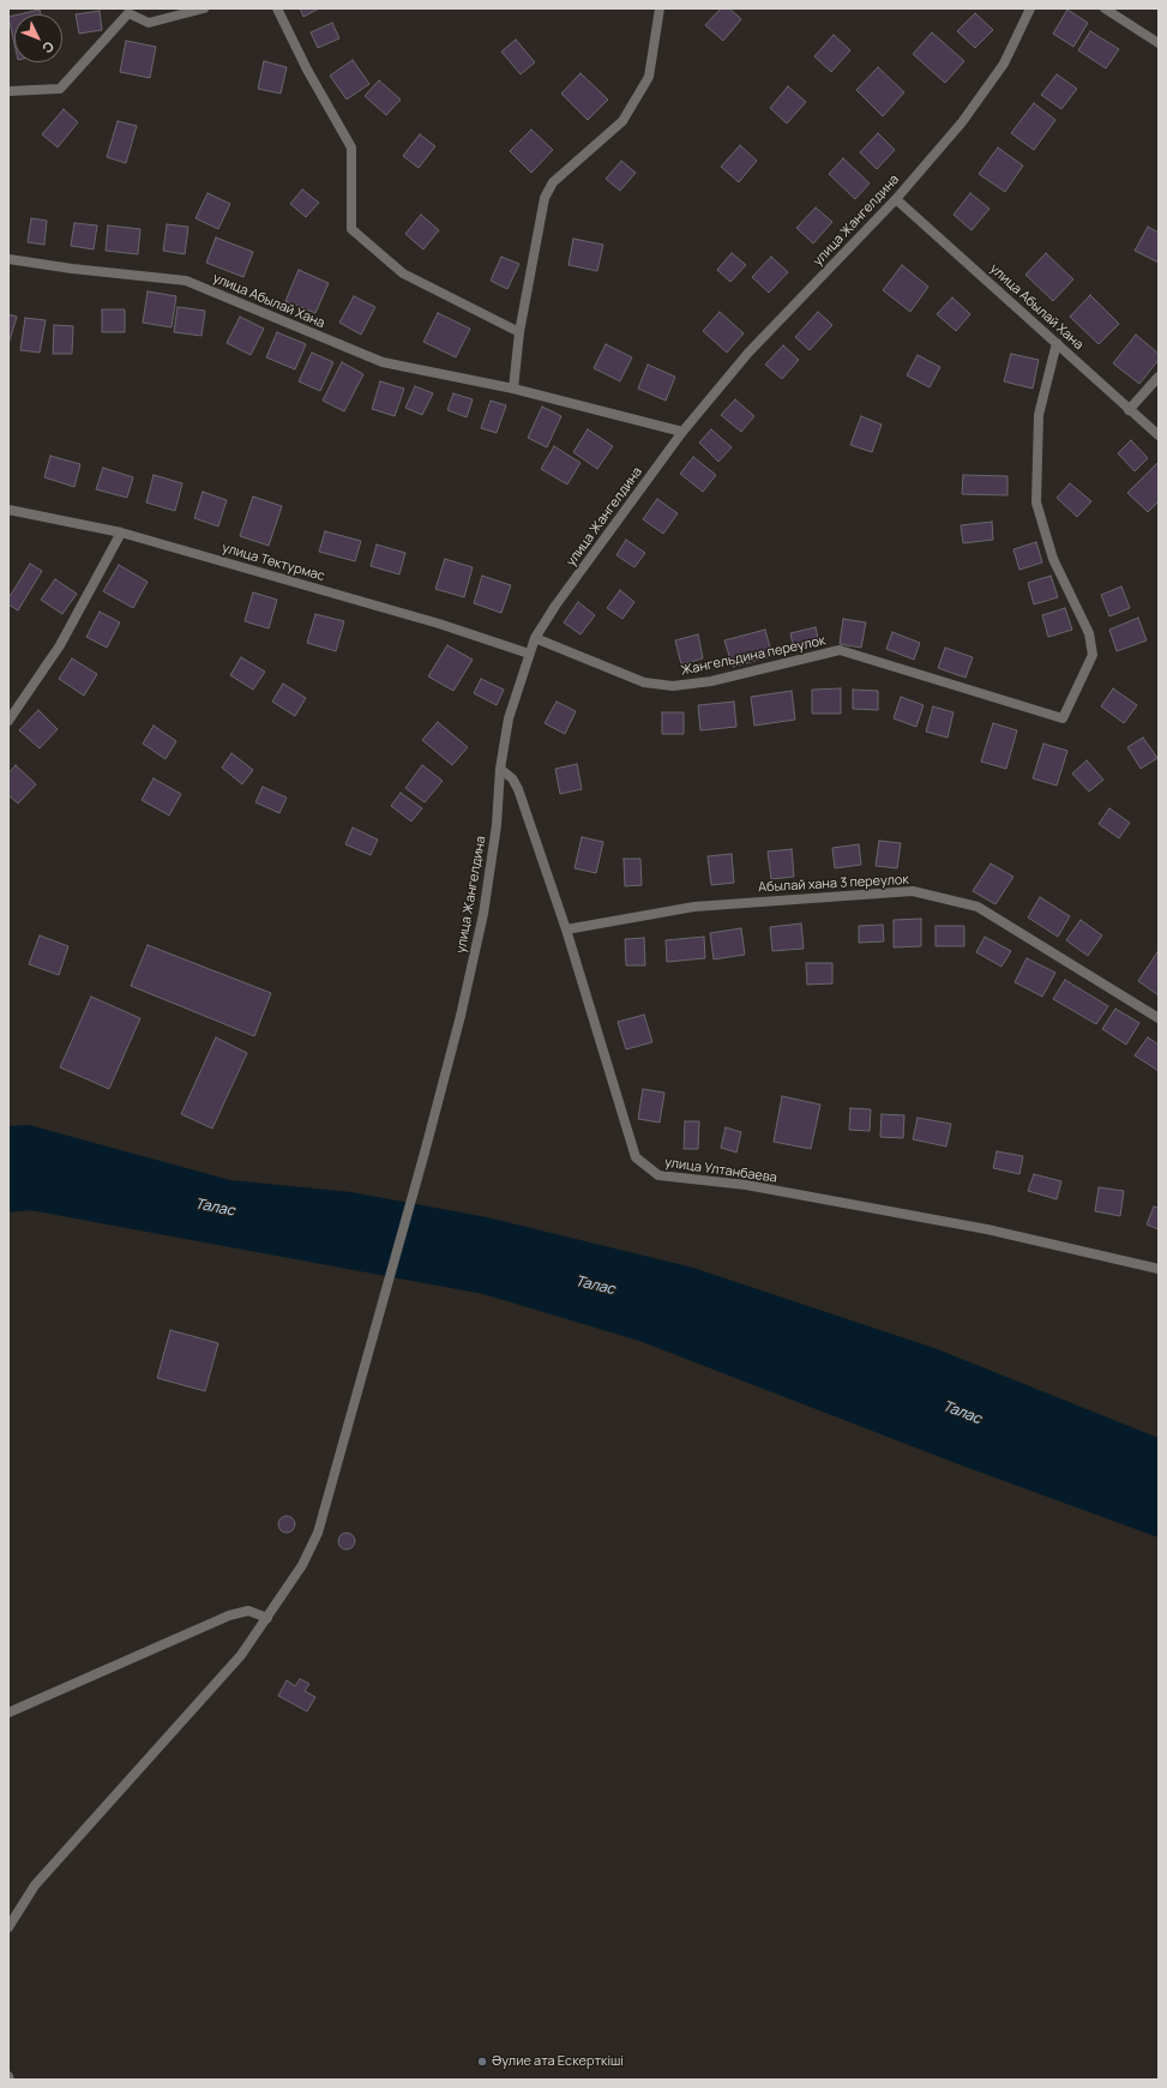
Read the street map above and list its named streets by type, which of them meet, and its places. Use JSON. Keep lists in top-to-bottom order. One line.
{"streets":{"street":["улица Жангелдина","улица Абылай Хана","улица Тектурмас","Жангельдина переулок","Абылай хана 3 переулок","улица Ултанбаева"]},"crossings":[["улица Жангелдина","улица Абылай Хана"],["улица Жангелдина","улица Тектурмас"],["улица Жангелдина","Жангельдина переулок"],["улица Жангелдина","улица Ултанбаева"],["улица Абылай Хана","Жангельдина переулок"],["Абылай хана 3 переулок","улица Ултанбаева"]],"water":["Талас"],"places":["Әулие ата Ескерткіші"],"north":"bottom right"}
